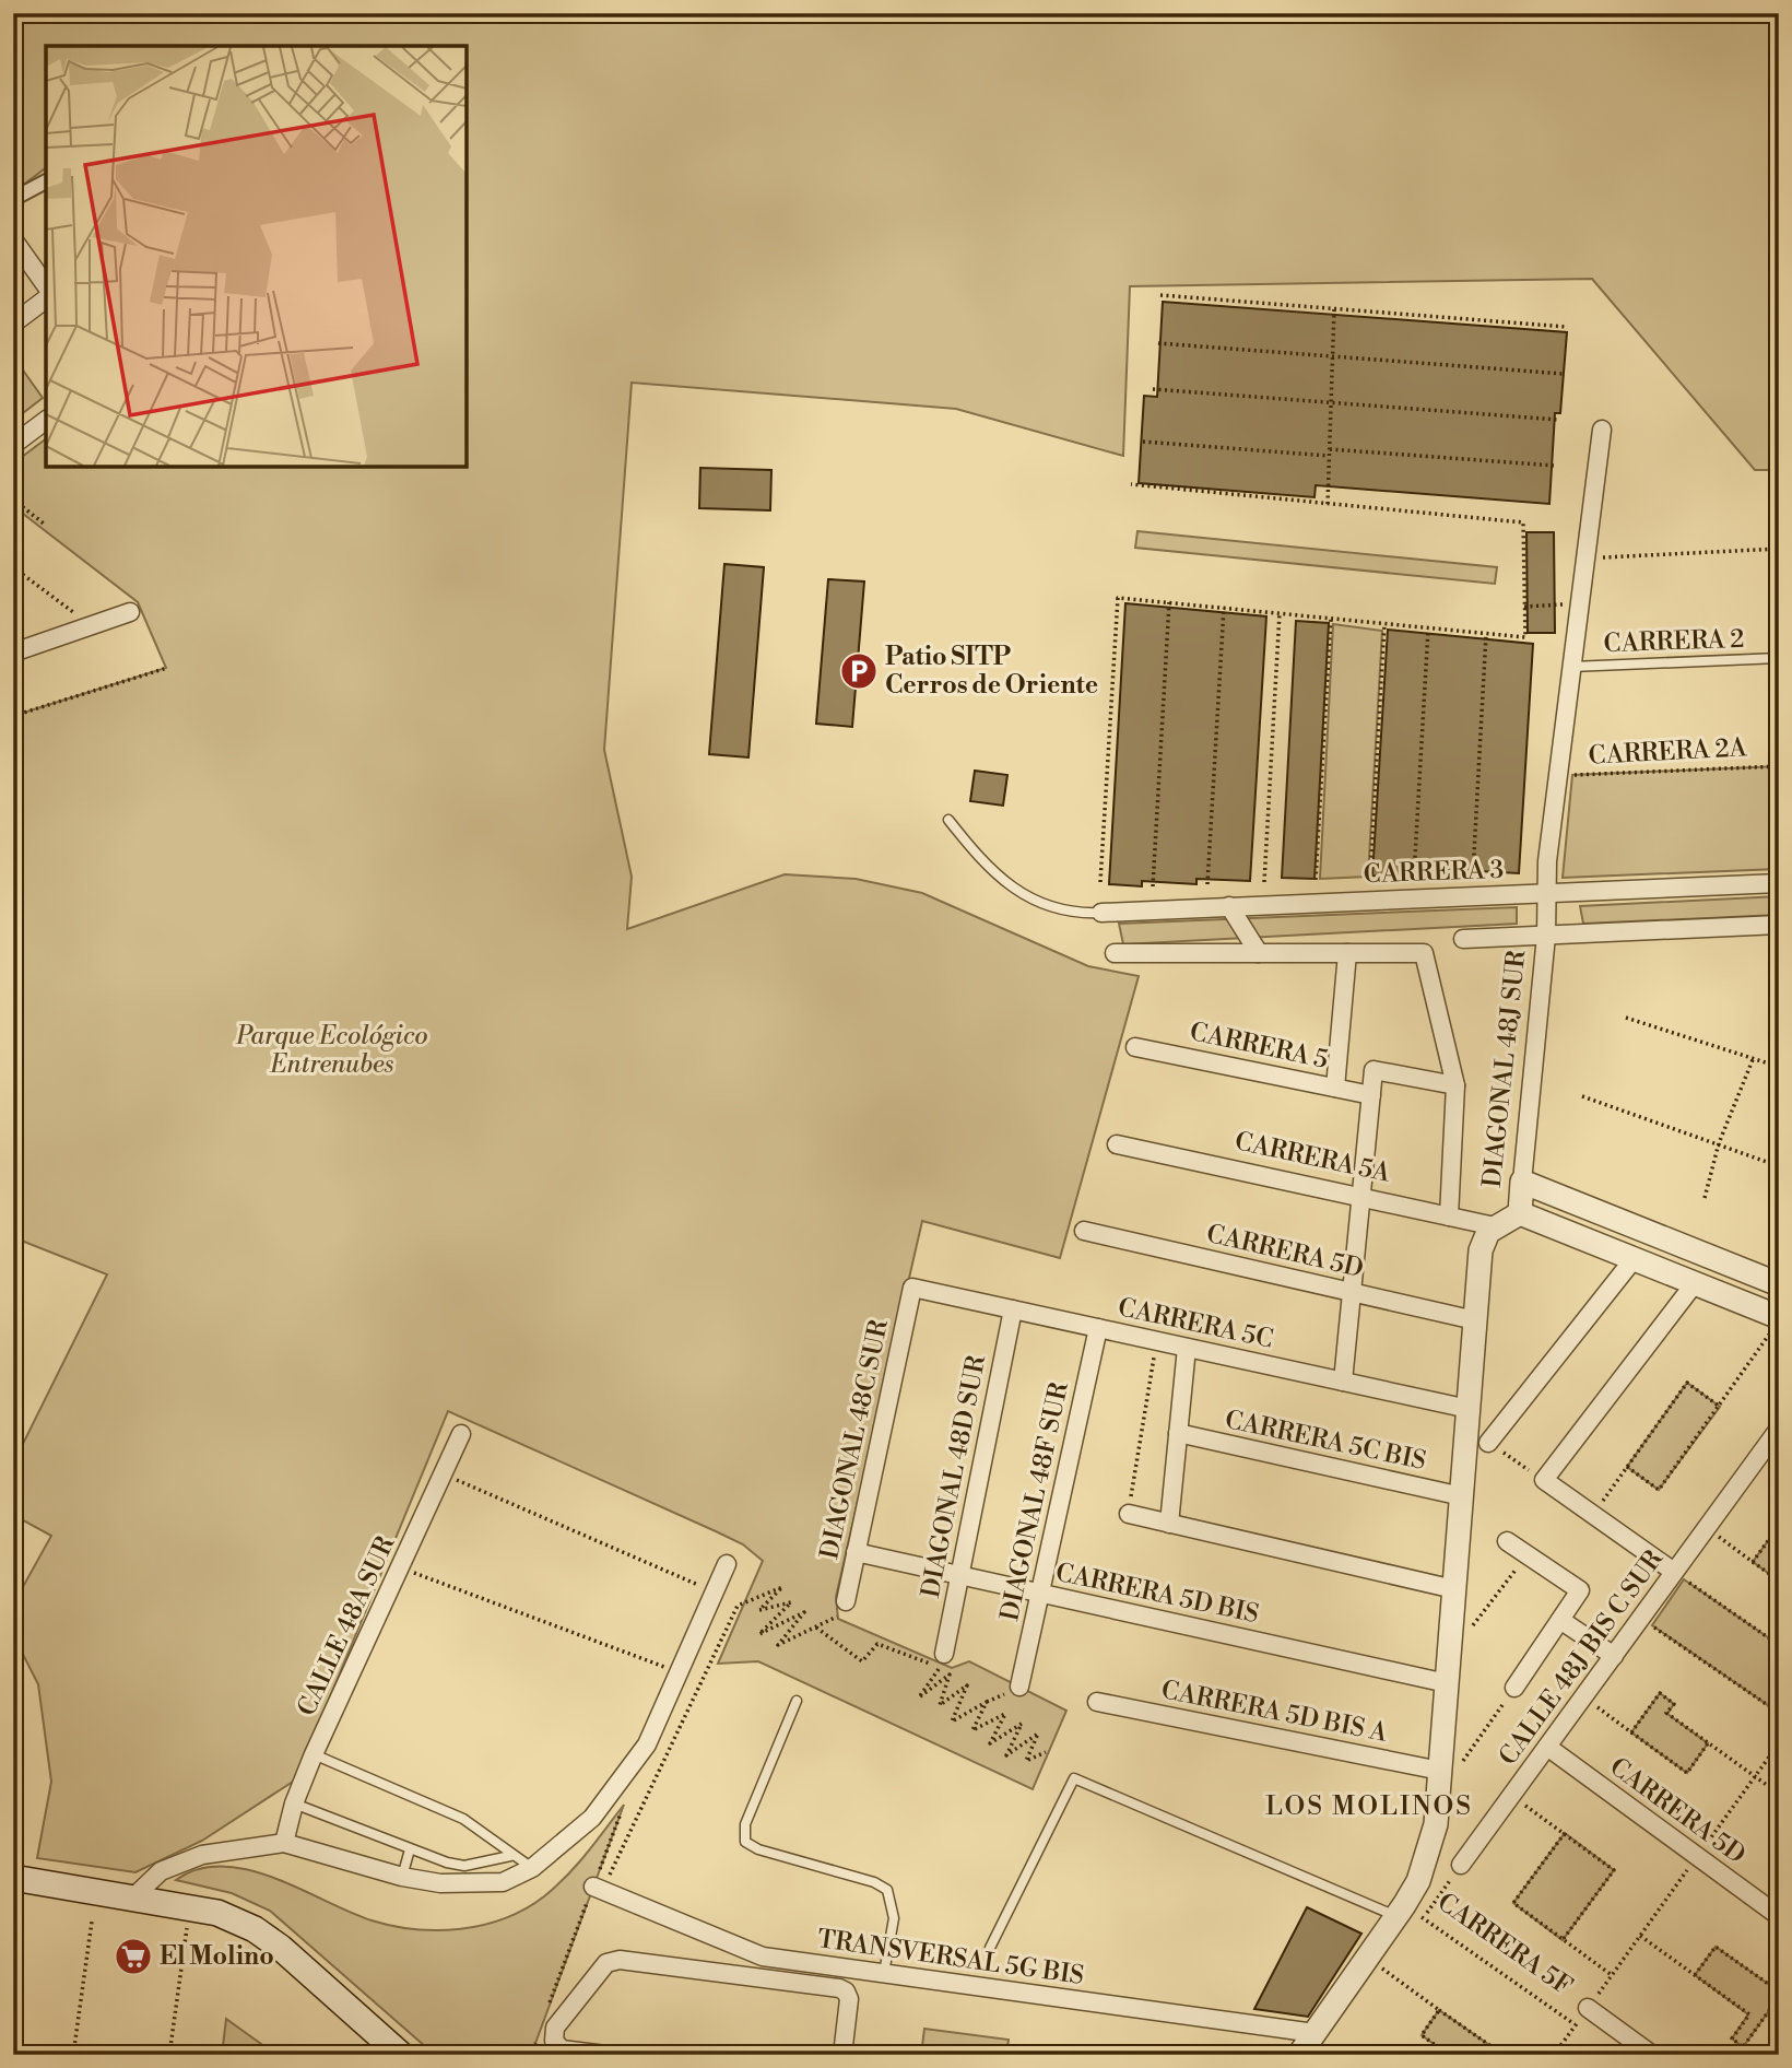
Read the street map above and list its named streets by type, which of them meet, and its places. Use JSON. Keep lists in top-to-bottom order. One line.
{"streets":{"street":["CARRERA 3","CARRERA 5","DIAGONAL 48J SUR","CARRERA 5A","CARRERA 5D","CARRERA 5C","DIAGONAL 48C SUR","CARRERA 5C BIS","DIAGONAL 48D SUR","DIAGONAL 48F SUR","CARRERA 5D BIS","CALLE 48A SUR","CALLE 48J BIS C SUR","CARRERA 5D BIS A","CARRERA 5F","TRANSVERSAL 5G BIS"],"lane":["CARRERA 2"],"path":["CARRERA 2A"]},"crossings":[["CARRERA 2","DIAGONAL 48J SUR"],["CARRERA 2A","DIAGONAL 48J SUR"],["CARRERA 3","DIAGONAL 48J SUR"],["DIAGONAL 48J SUR","CARRERA 5A"],["CARRERA 5D","CALLE 48J BIS C SUR"],["CARRERA 5C","DIAGONAL 48C SUR"],["CARRERA 5C","DIAGONAL 48D SUR"],["CARRERA 5C","DIAGONAL 48F SUR"],["DIAGONAL 48C SUR","CARRERA 5D BIS"],["DIAGONAL 48D SUR","CARRERA 5D BIS"],["DIAGONAL 48F SUR","CARRERA 5D BIS"]],"districts":["LOS MOLINOS"],"parks":["Parque Ecológico Entrenubes"],"places":{"parking":["Patio SITP Cerros de Oriente"],"supermarket":["El Molino"]}}
